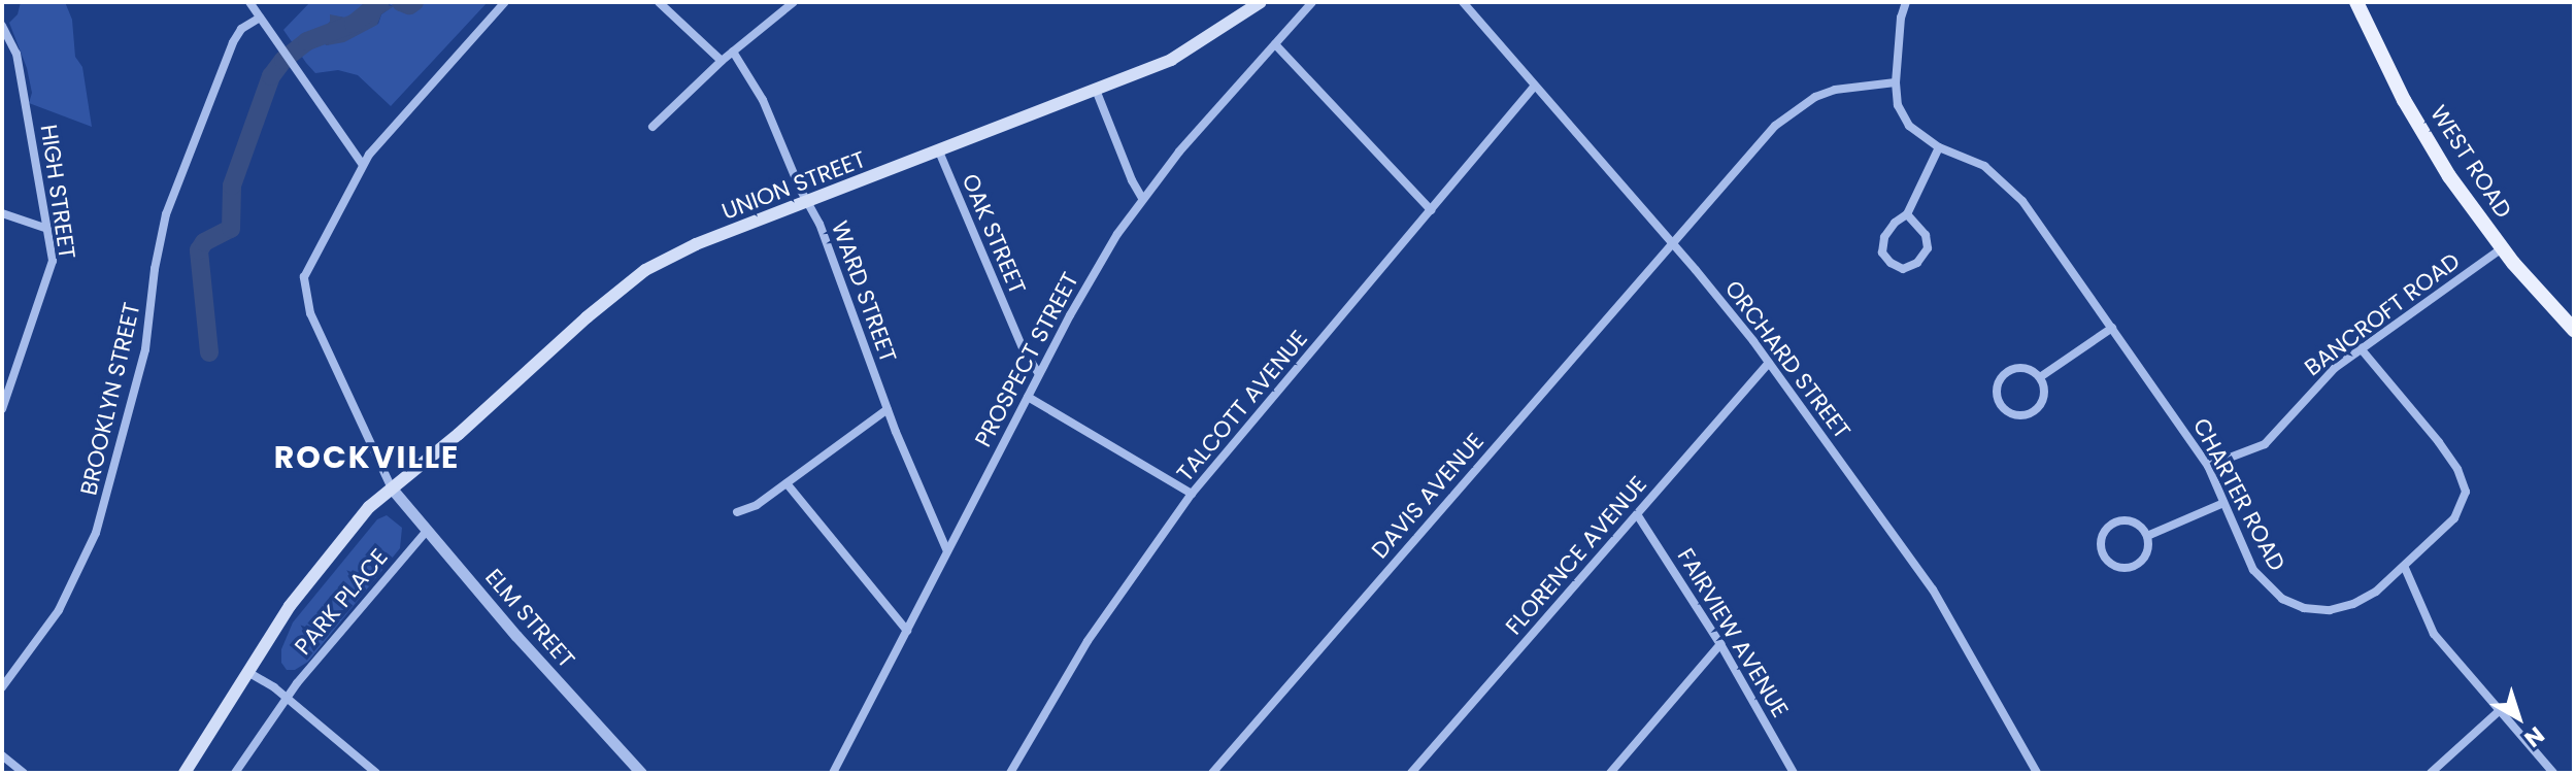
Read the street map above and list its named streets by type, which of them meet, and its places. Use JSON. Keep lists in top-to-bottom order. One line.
{"streets":{"main road":["WEST ROAD","UNION STREET"],"street":["HIGH STREET","OAK STREET","WARD STREET","BANCROFT ROAD","PROSPECT STREET","ORCHARD STREET","BROOKLYN STREET","TALCOTT AVENUE","CHARTER ROAD","DAVIS AVENUE","FLORENCE AVENUE","PARK PLACE","ELM STREET","FAIRVIEW AVENUE"]},"crossings":[["WEST ROAD","BANCROFT ROAD"],["UNION STREET","OAK STREET"],["UNION STREET","WARD STREET"],["UNION STREET","ELM STREET"],["OAK STREET","PROSPECT STREET"],["WARD STREET","PROSPECT STREET"],["BANCROFT ROAD","CHARTER ROAD"],["ORCHARD STREET","TALCOTT AVENUE"],["ORCHARD STREET","DAVIS AVENUE"],["ORCHARD STREET","FLORENCE AVENUE"],["CHARTER ROAD","DAVIS AVENUE"],["FLORENCE AVENUE","FAIRVIEW AVENUE"],["PARK PLACE","ELM STREET"]],"districts":["ROCKVILLE"],"north":"bottom right"}
